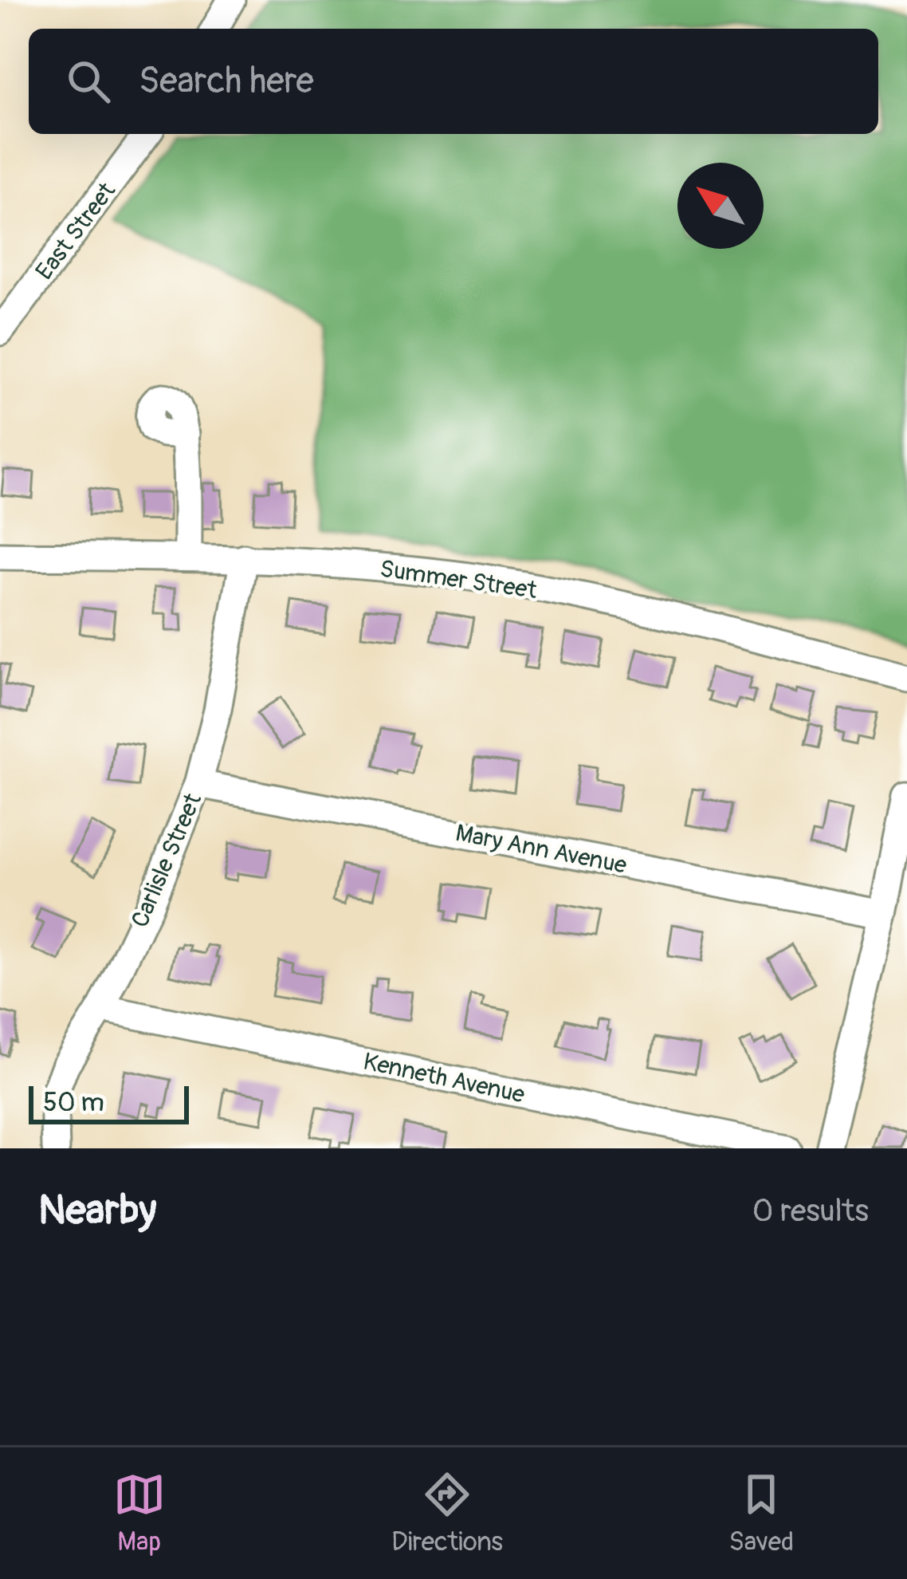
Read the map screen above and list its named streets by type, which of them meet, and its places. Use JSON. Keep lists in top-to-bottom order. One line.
{"streets":{"street":["East Street","Summer Street","Mary Ann Avenue","Carlisle Street","Kenneth Avenue"]},"crossings":[["Summer Street","Carlisle Street"],["Mary Ann Avenue","Carlisle Street"],["Carlisle Street","Kenneth Avenue"]],"scale_bar":"50 m","north":"top left","page":{"search":"Search here","scale":"50 m","heading":["Nearby","0 results"],"nav":["Map","Directions","Saved"]}}
